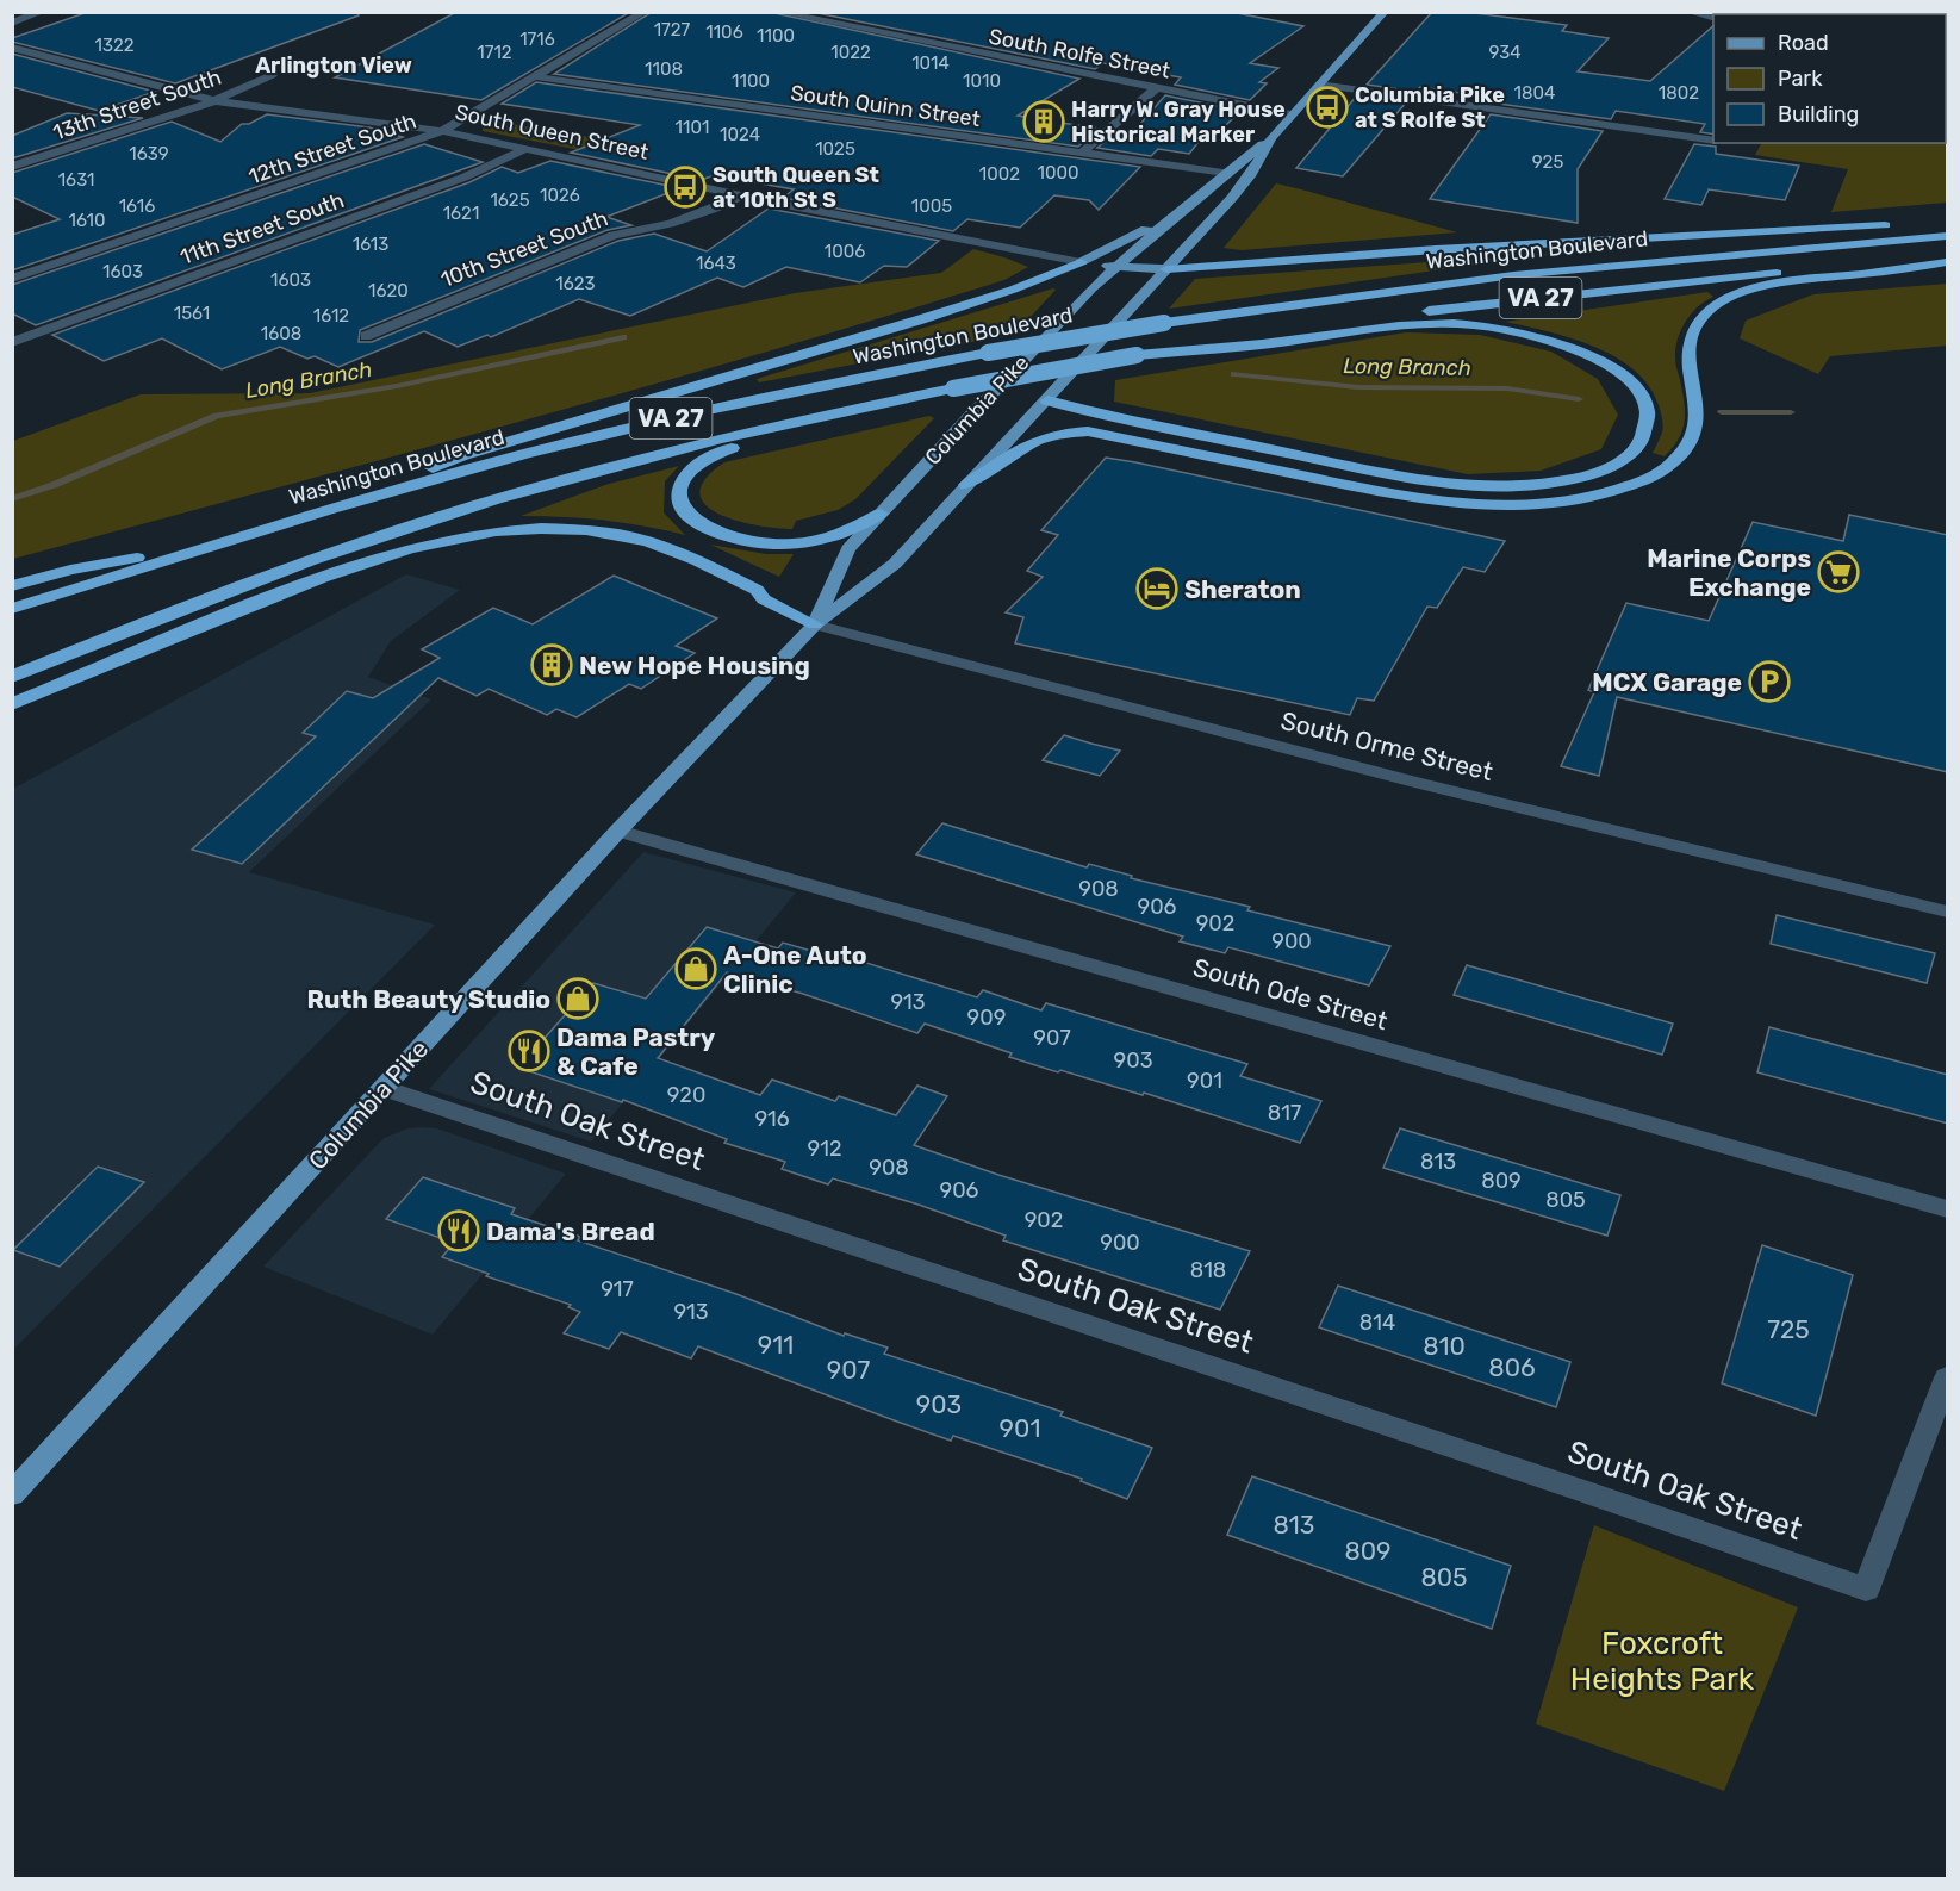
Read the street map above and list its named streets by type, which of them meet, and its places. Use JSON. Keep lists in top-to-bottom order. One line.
{"streets":{"highway":["Washington Boulevard","VA 27"],"main road":["South Queen Street","Columbia Pike"],"street":["South Rolfe Street","13th Street South","South Quinn Street","12th Street South","11th Street South","10th Street South","South Orme Street","South Ode Street","South Oak Street"]},"crossings":[["South Rolfe Street","Columbia Pike"],["13th Street South","South Queen Street"],["South Quinn Street","12th Street South"],["South Quinn Street","Columbia Pike"],["South Queen Street","12th Street South"],["South Queen Street","11th Street South"],["South Queen Street","10th Street South"],["South Queen Street","Columbia Pike"],["Washington Boulevard","VA 27"],["Columbia Pike","South Orme Street"],["Columbia Pike","South Ode Street"],["Columbia Pike","South Oak Street"]],"districts":["Arlington View"],"water":["Long Branch"],"parks":["Foxcroft Heights Park"],"places":{"bus stop":["Columbia Pike at S Rolfe St","South Queen St at 10th St S"],"building":["Harry W. Gray House Historical Marker","New Hope Housing"],"supermarket":["Marine Corps Exchange"],"hotel":["Sheraton"],"parking":["MCX Garage"],"shop":["A-One Auto Clinic","Ruth Beauty Studio"],"restaurant":["Dama Pastry & Cafe","Dama's Bread"]},"house_numbers":["1727","1106","1100","1716","1322","1712","1022","934","1014","1108","1100","1010","1804","1802","1101","1024","1025","1639","925","1000","1002","1631","1026","1625","1616","1005","1621","1610","1613","1006","1643","1603","1603","1623","1620","1561","1612","1608","908","906","902","900","913","909","907","903","901","920","817","916","912","813","908","809","906","805","902","900","818","917","913","814","725","911","810","806","907","903","901","813","809","805"],"legend":["Road","Park","Building"]}
